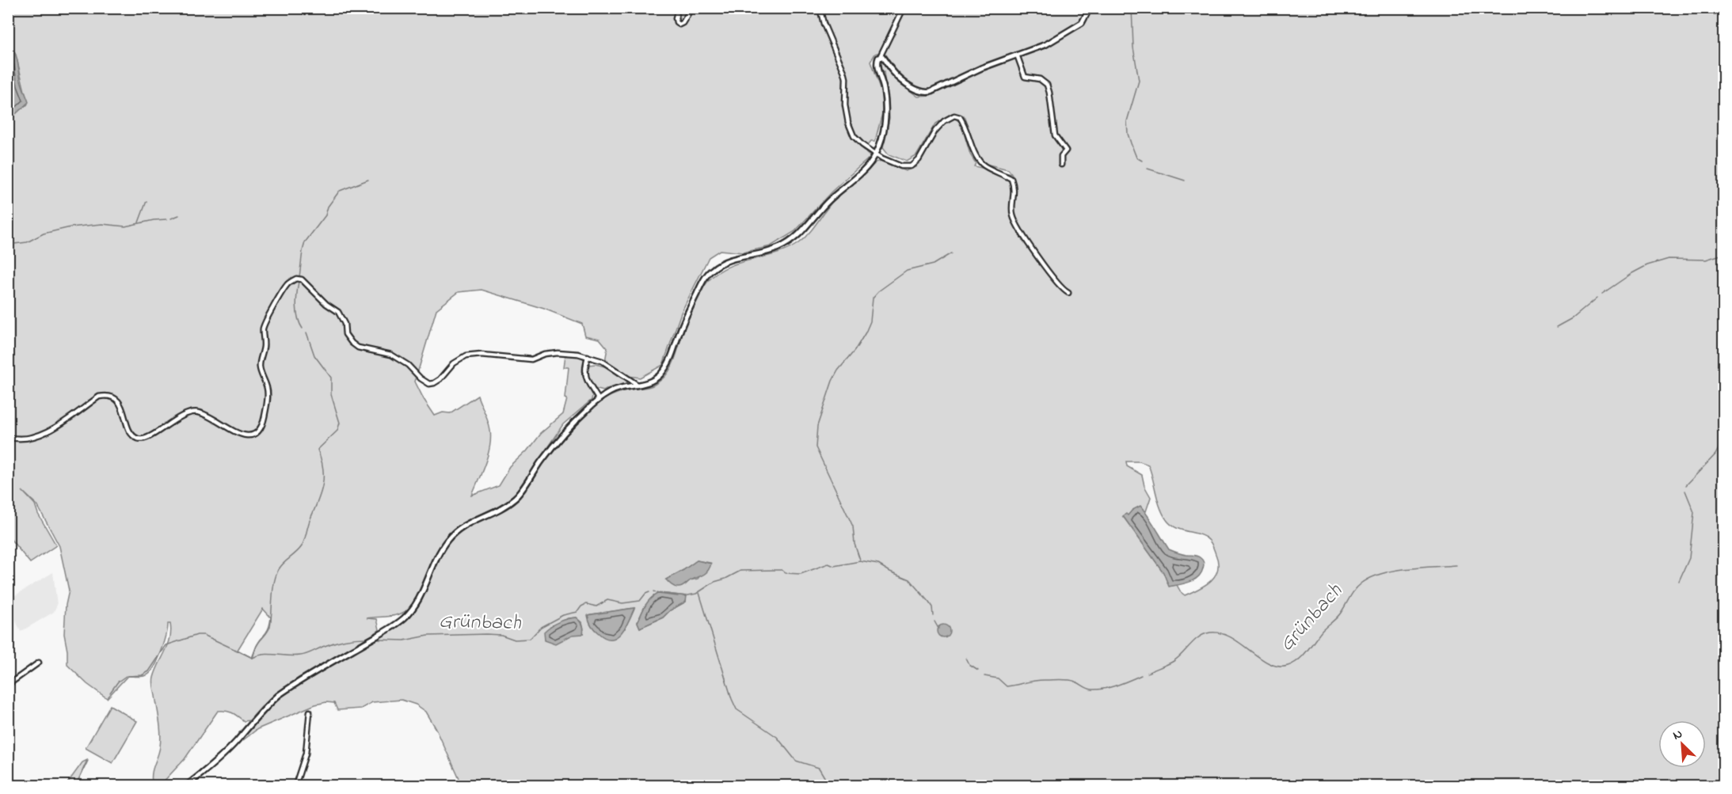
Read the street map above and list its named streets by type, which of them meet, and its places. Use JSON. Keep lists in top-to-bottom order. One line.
{"water":["Grünbach"],"north":"top left"}
